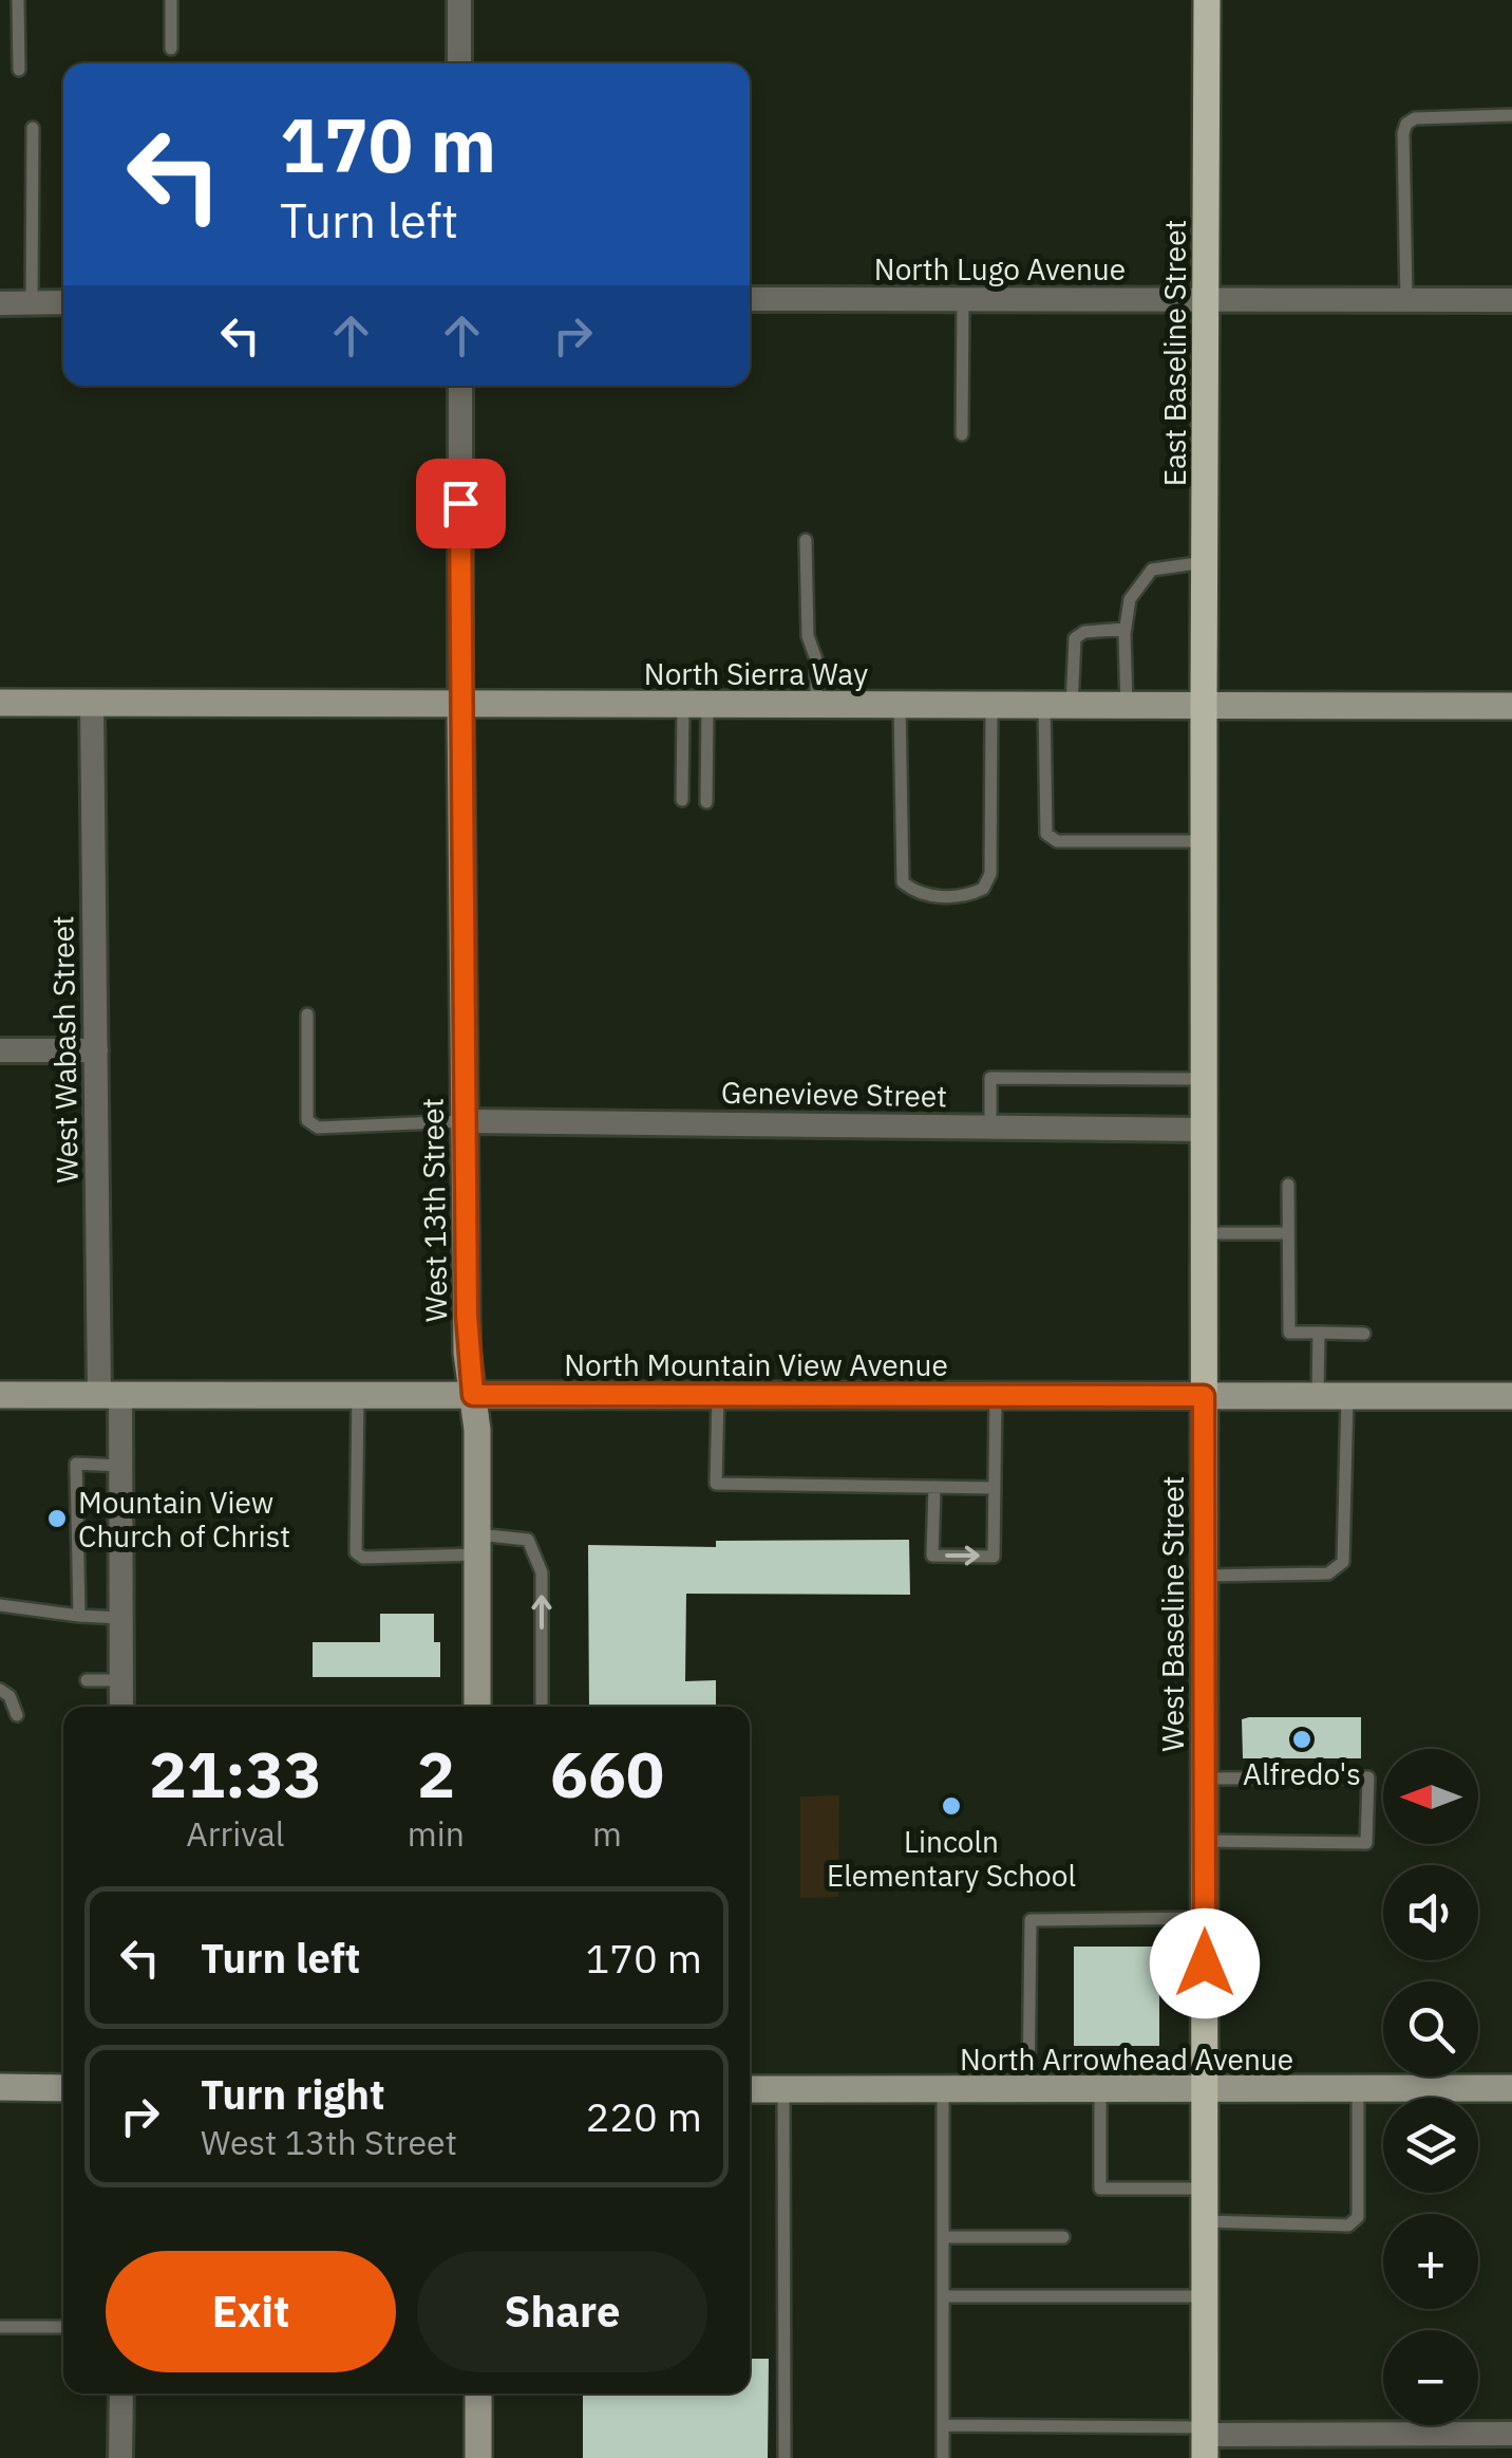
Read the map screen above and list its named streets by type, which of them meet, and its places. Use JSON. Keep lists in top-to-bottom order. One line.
{"streets":{"main road":["East Baseline Street","West Baseline Street"],"street":["North Lugo Avenue","North Sierra Way","West Wabash Street","Genevieve Street","West 13th Street","North Mountain View Avenue","North Arrowhead Avenue"]},"crossings":[["North Lugo Avenue","East Baseline Street"],["East Baseline Street","North Sierra Way"],["East Baseline Street","West Baseline Street"],["North Sierra Way","West Wabash Street"],["North Sierra Way","West 13th Street"],["North Sierra Way","West Baseline Street"],["West Wabash Street","North Mountain View Avenue"],["Genevieve Street","West 13th Street"],["Genevieve Street","West Baseline Street"],["West 13th Street","North Mountain View Avenue"],["North Mountain View Avenue","West Baseline Street"],["West Baseline Street","North Arrowhead Avenue"]],"places":["Mountain View Church of Christ","Alfredo's","Lincoln Elementary School"],"north":"left","page":{"turn":["170 m","Turn left"],"eta":["21:33","Arrival","2","min","660","m"],"map_buttons":["+","−"],"list":[{"name":"Turn left","value":"170 m"},{"name":"Turn right","note":"West 13th Street","value":"220 m"}],"buttons":["Exit","Share"]}}
